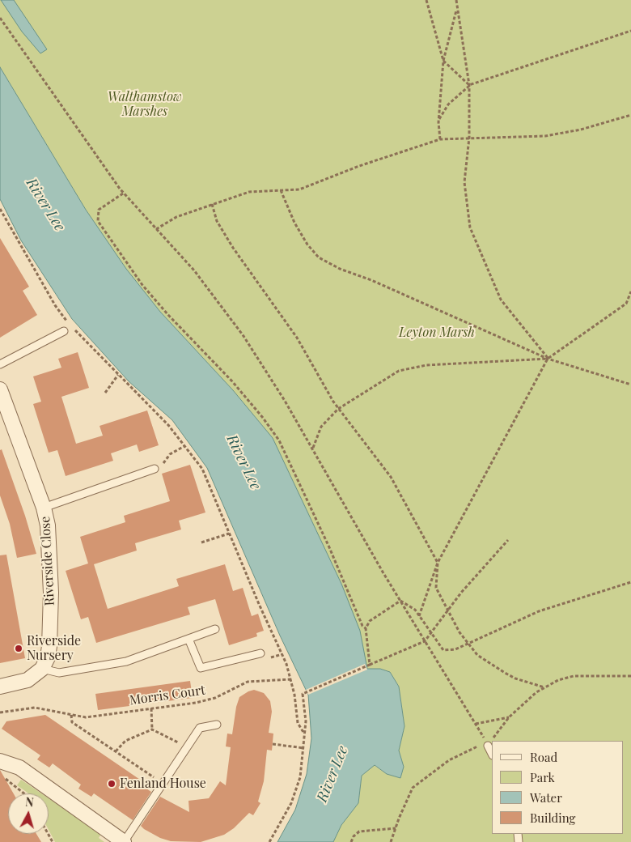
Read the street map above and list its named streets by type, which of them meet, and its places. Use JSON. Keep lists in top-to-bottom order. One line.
{"streets":{"street":["Riverside Close"],"path":["Morris Court"]},"water":["River Lee"],"parks":["Walthamstow Marshes","Leyton Marsh"],"places":["Riverside Nursery","Fenland House"],"legend":["Road","Park","Water","Building"],"north":"top"}
